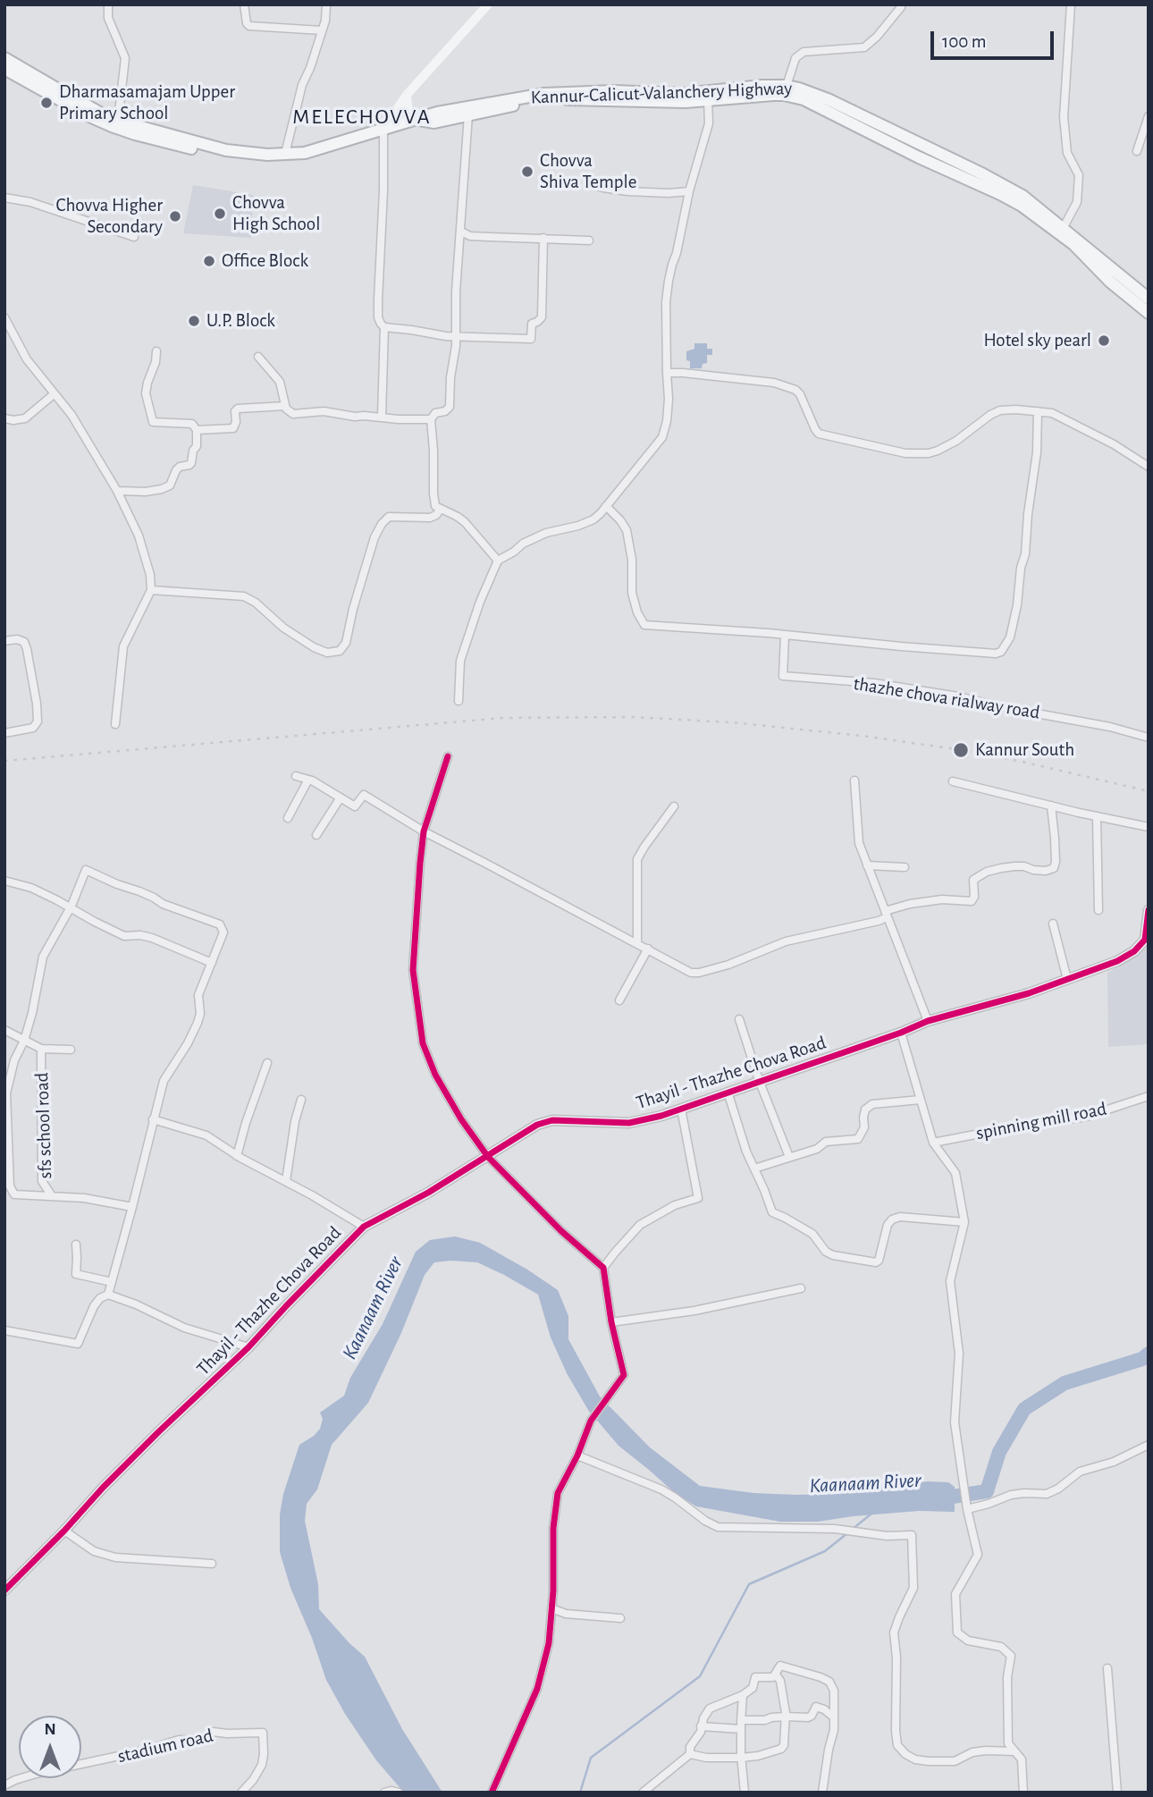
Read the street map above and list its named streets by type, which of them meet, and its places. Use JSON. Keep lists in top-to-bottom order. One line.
{"streets":{"highway":["Kannur-Calicut-Valanchery Highway"],"street":["thazhe chova rialway road","Thayil - Thazhe Chova Road","spinning mill road","sfs school road","stadium road"]},"districts":["MELECHOVVA"],"water":["Kaanaam River"],"places":["Dharmasamajam Upper Primary School","Chovva Shiva Temple","Chovva High School","Chovva Higher Secondary","Office Block","U.P. Block","Hotel sky pearl","Kannur South"],"scale_bar":"100 m","north":"top"}
